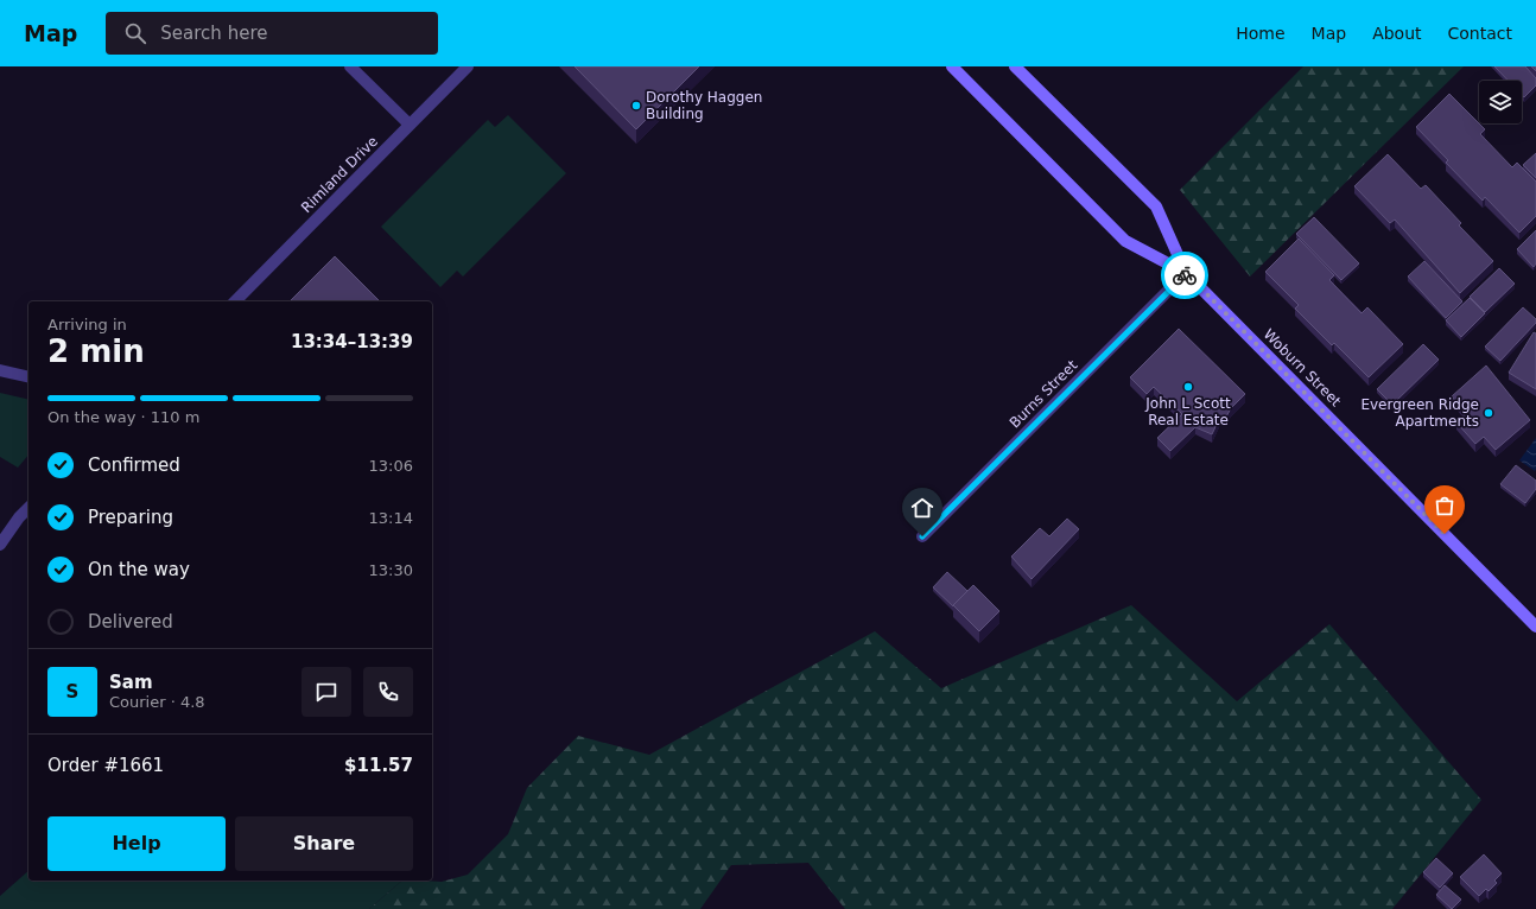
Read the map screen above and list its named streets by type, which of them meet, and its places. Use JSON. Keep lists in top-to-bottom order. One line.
{"streets":{"main road":["Woburn Street"],"street":["Rimland Drive","Burns Street"]},"crossings":[["Woburn Street","Burns Street"]],"places":["Dorothy Haggen Building","John L Scott Real Estate","Evergreen Ridge Apartments"],"page":{"header":"Map","search":"Search here","nav":["Home","Map","About","Contact"],"heading":["2 min","Arriving in","13:34–13:39"],"panel":["Sam","Courier · 4.8","Order #1661","$11.57"],"bar":"On the way · 110 m","list":[["Confirmed","13:06"],["Preparing","13:14"],["On the way","13:30"],"Delivered"],"round":"S","buttons":["Help","Share"]}}
